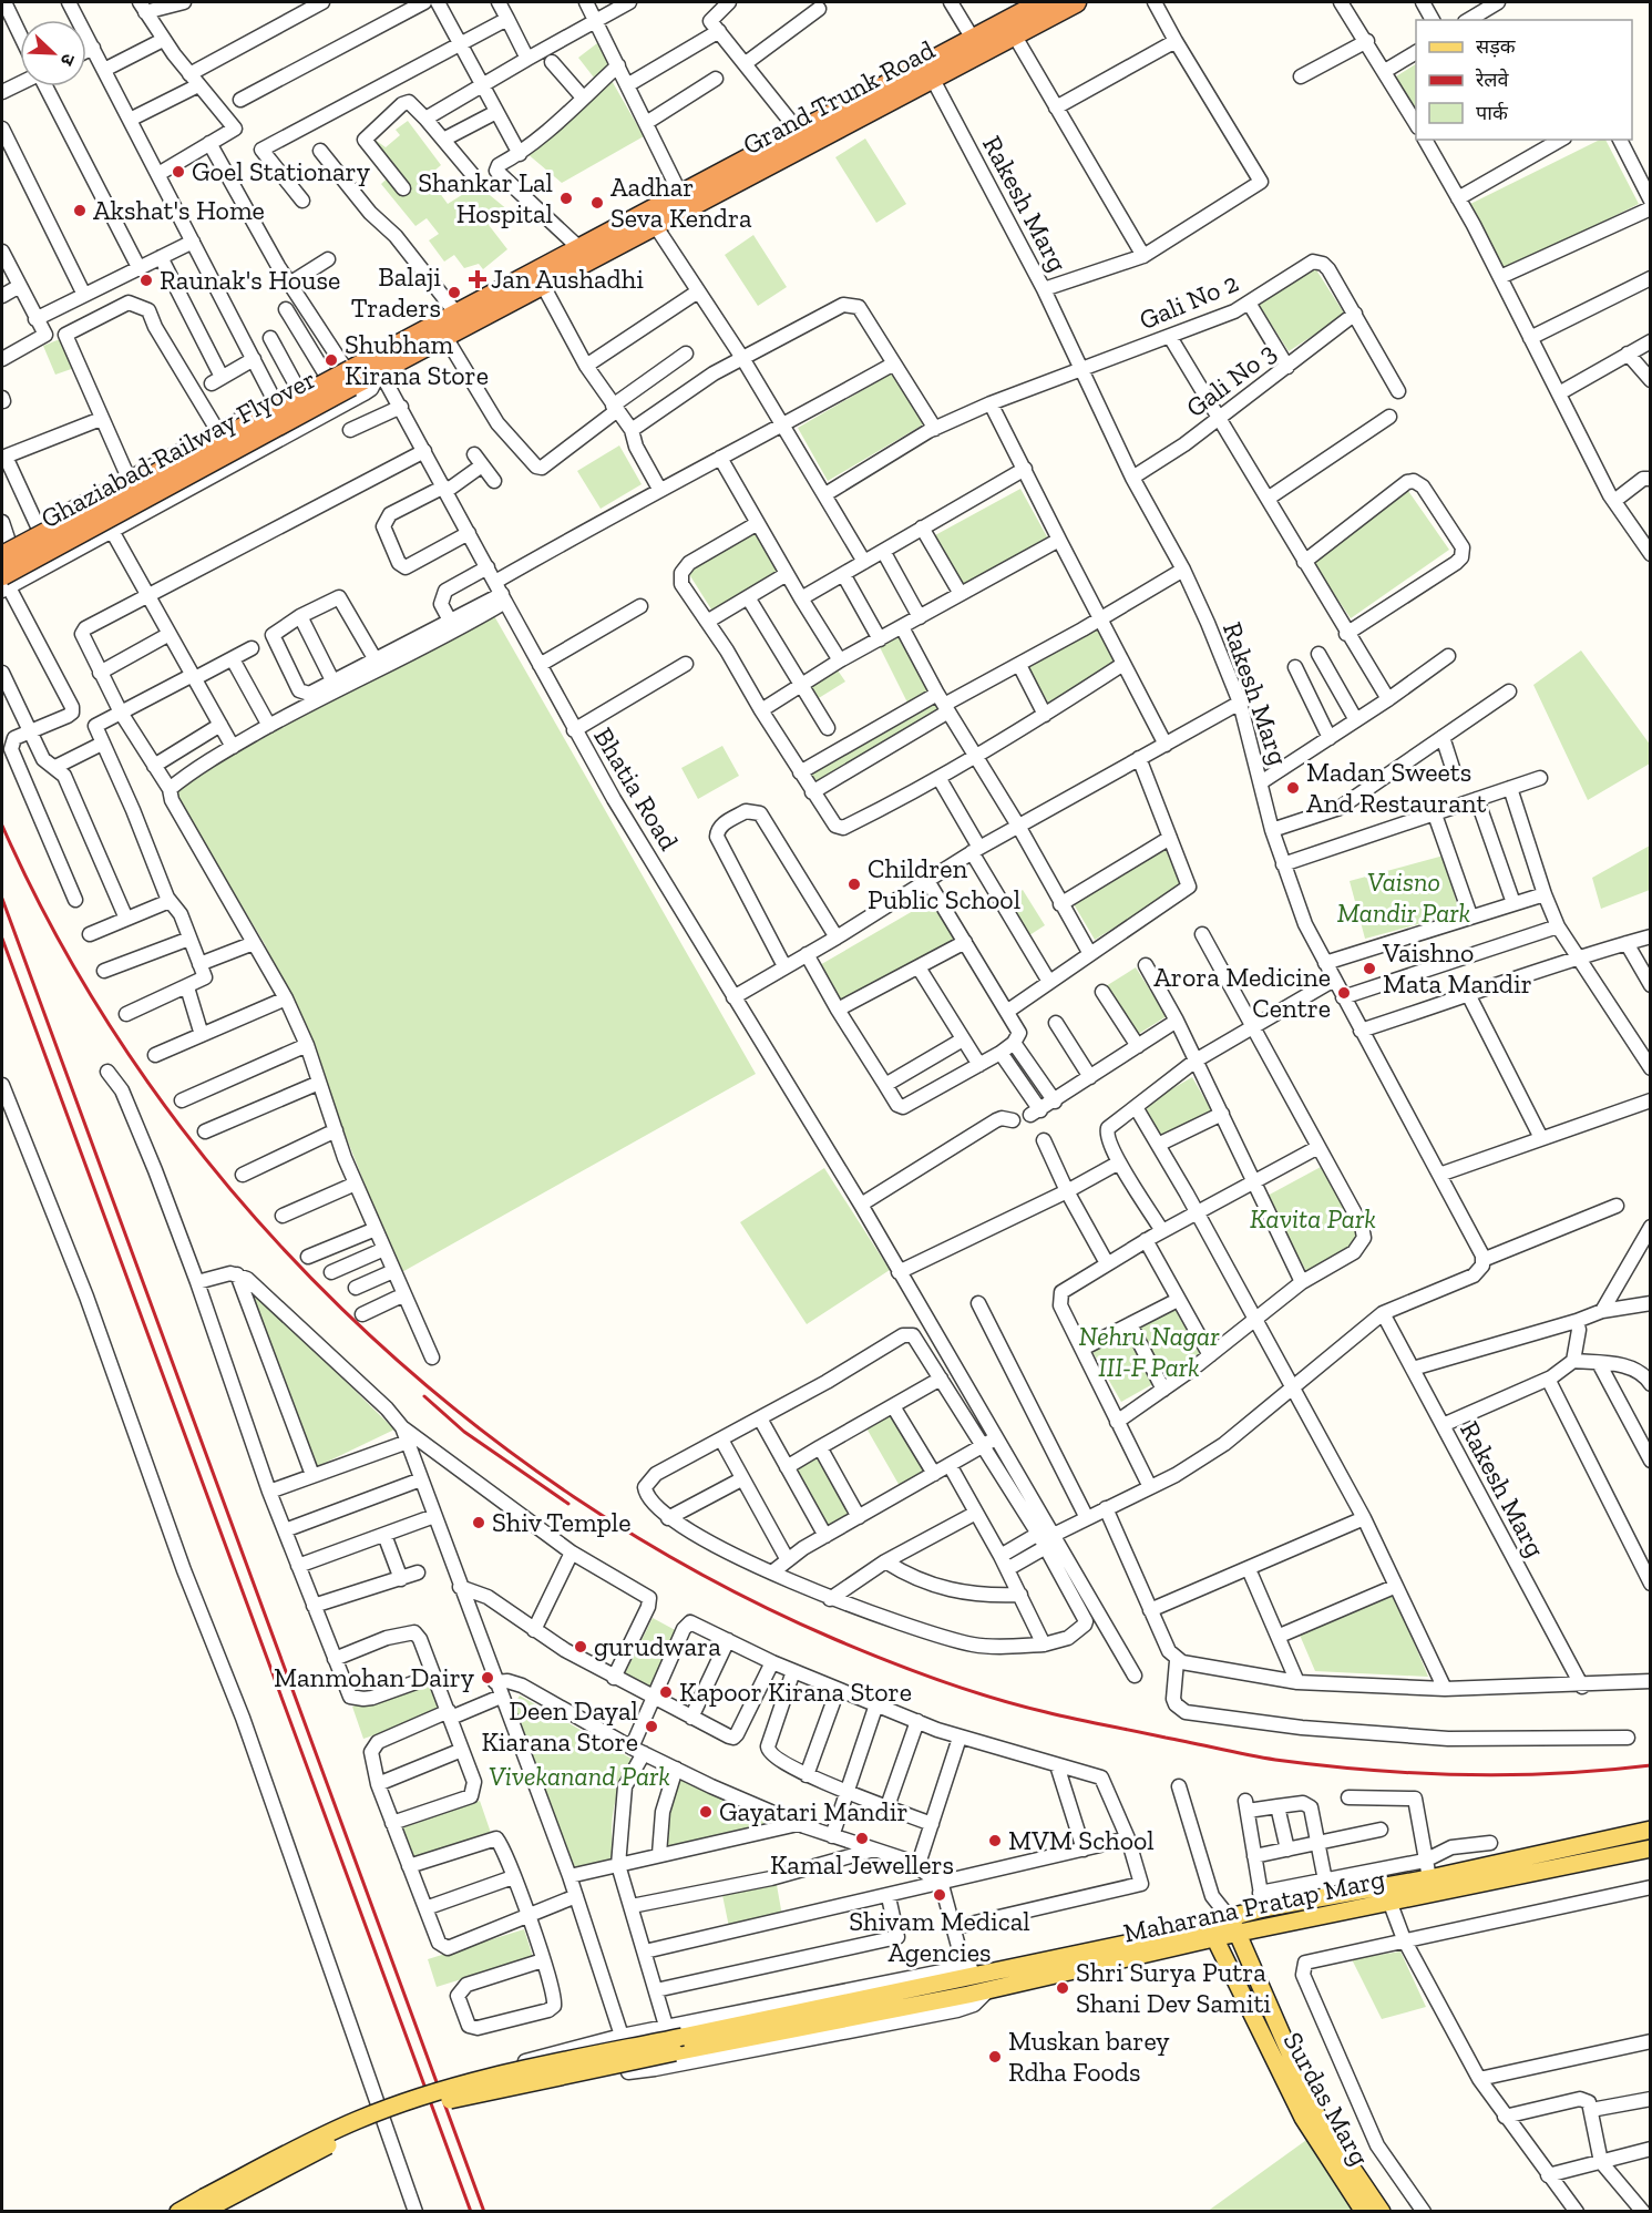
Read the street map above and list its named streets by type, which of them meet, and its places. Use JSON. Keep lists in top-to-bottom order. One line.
{"streets":{"highway":["Grand Trunk Road","Ghaziabad Railway Flyover"],"main road":["Maharana Pratap Marg","Surdas Marg"],"street":["Rakesh Marg","Gali No 2","Gali No 3","Bhatia Road"]},"crossings":[["Grand Trunk Road","Rakesh Marg"],["Grand Trunk Road","Ghaziabad Railway Flyover"],["Grand Trunk Road","Bhatia Road"],["Rakesh Marg","Gali No 2"],["Rakesh Marg","Gali No 3"],["Gali No 2","Gali No 3"],["Ghaziabad Railway Flyover","Bhatia Road"],["Maharana Pratap Marg","Surdas Marg"]],"parks":["Vaisno Mandir Park","Kavita Park","Nehru Nagar III-F Park","Vivekanand Park"],"places":{"other":["Goel Stationary","Shankar Lal Hospital","Aadhar Seva Kendra","Akshat's Home","Raunak's House","Balaji Traders","Shubham Kirana Store","Madan Sweets And Restaurant","Children Public School","Vaishno Mata Mandir","Arora Medicine Centre","Shiv Temple","gurudwara","Manmohan Dairy","Kapoor Kirana Store","Deen Dayal Kiarana Store","Gayatari Mandir","Kamal Jewellers","MVM School","Shivam Medical Agencies","Shri Surya Putra Shani Dev Samiti","Muskan barey Rdha Foods"],"health":["Jan Aushadhi"]},"legend":["सड़क","रेलवे","पार्क"],"north":"bottom right"}
